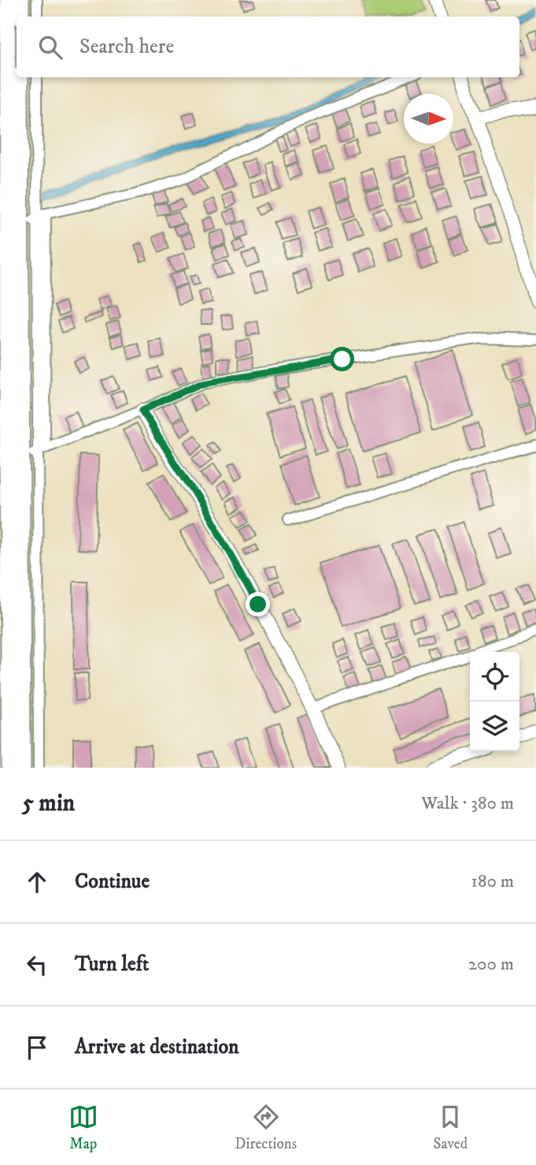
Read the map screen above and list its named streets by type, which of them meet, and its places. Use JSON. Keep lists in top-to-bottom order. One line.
{"north":"right","page":{"search":"Search here","heading":["5 min","Walk · 380 m"],"list":[["Continue","180 m"],["Turn left","200 m"],"Arrive at destination"],"nav":["Map","Directions","Saved"]}}
